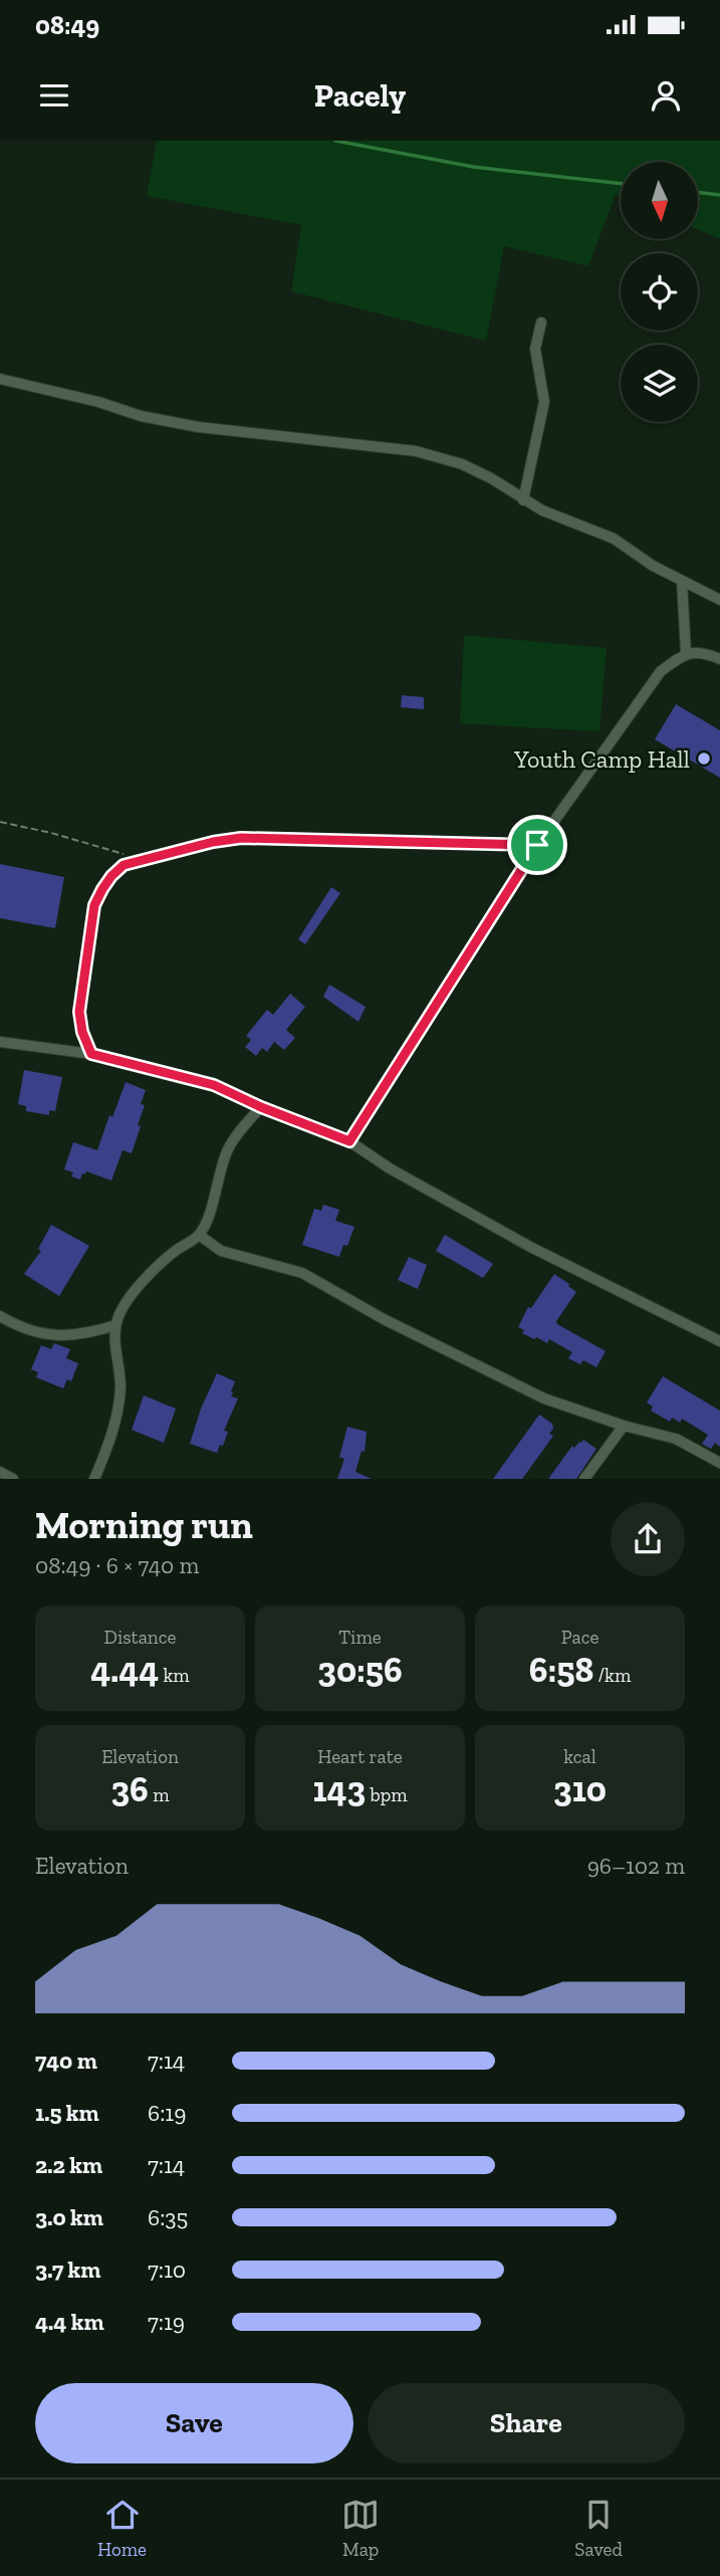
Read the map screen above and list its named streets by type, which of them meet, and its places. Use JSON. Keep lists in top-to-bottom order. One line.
{"places":["Youth Camp Hall"],"north":"bottom","page":{"status":"08:49","header":"Pacely","heading":["Morning run","08:49 · 6 × 740 m"],"stats":[["Distance","4.44 km"],["Time","30:56"],["Pace","6:58 /km"],["Elevation","36 m"],["Heart rate","143 bpm"],["kcal","310"]],"chart":["Elevation","96–102 m"],"list":[{"name":"740 m","note":"7:14"},{"name":"1.5 km","note":"6:19"},{"name":"2.2 km","note":"7:14"},{"name":"3.0 km","note":"6:35"},{"name":"3.7 km","note":"7:10"},{"name":"4.4 km","note":"7:19"}],"buttons":["Save","Share"],"tabs":["Home","Map","Saved"]}}
